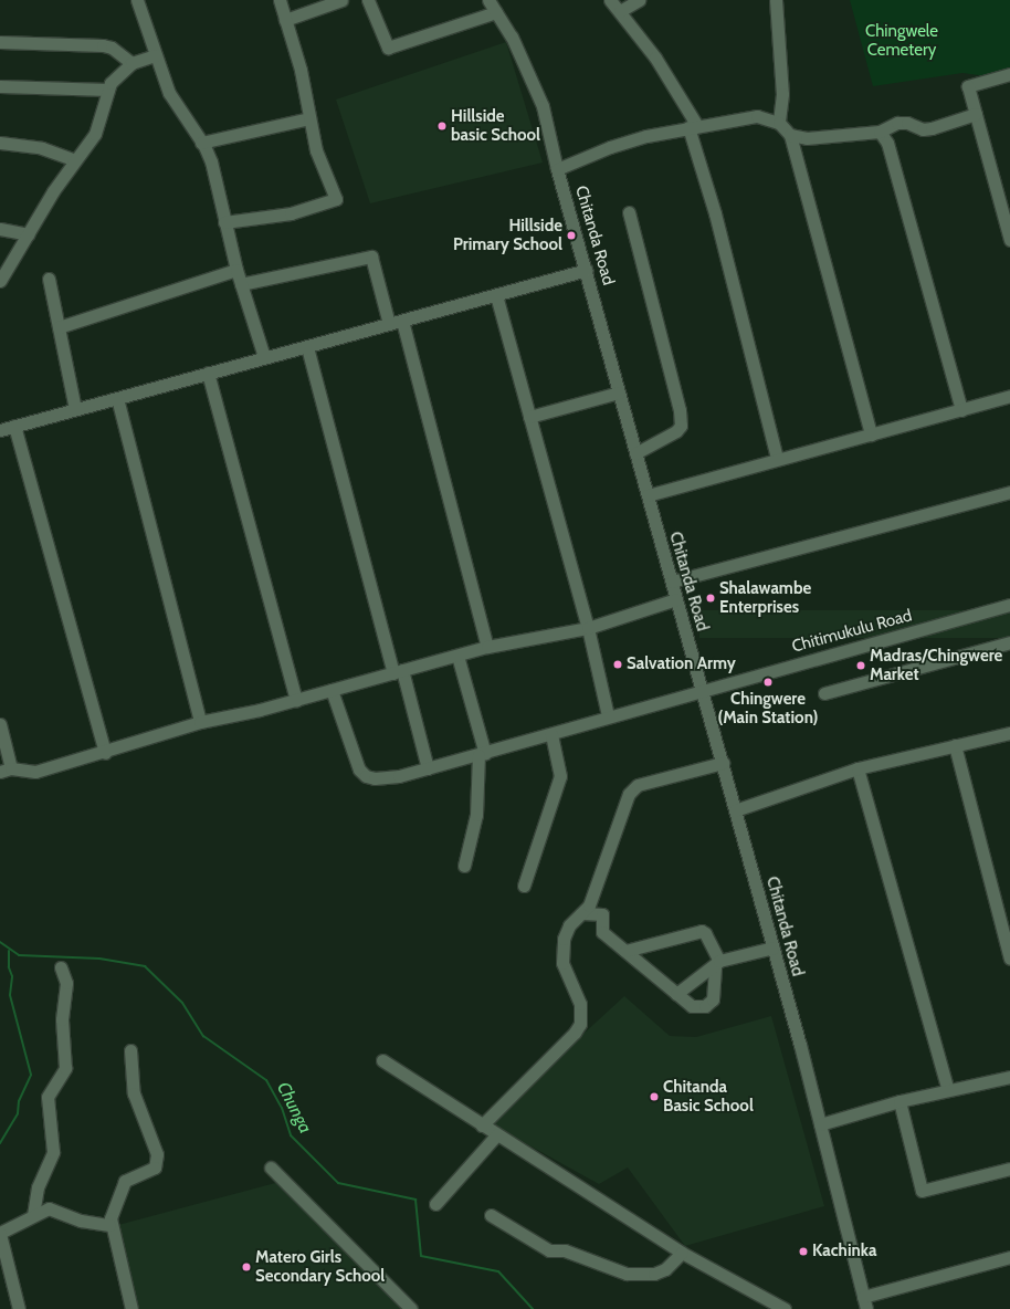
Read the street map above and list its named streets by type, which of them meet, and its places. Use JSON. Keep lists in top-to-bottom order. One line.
{"streets":{"street":["Chitanda Road","Chitimukulu Road"]},"crossings":[["Chitanda Road","Chitimukulu Road"]],"water":["Chunga"],"parks":["Chingwele Cemetery"],"places":["Hillside basic School","Hillside Primary School","Shalawambe Enterprises","Salvation Army","Madras/Chingwere Market","Chingwere (Main Station)","Chitanda Basic School","Kachinka","Matero Girls Secondary School"]}
